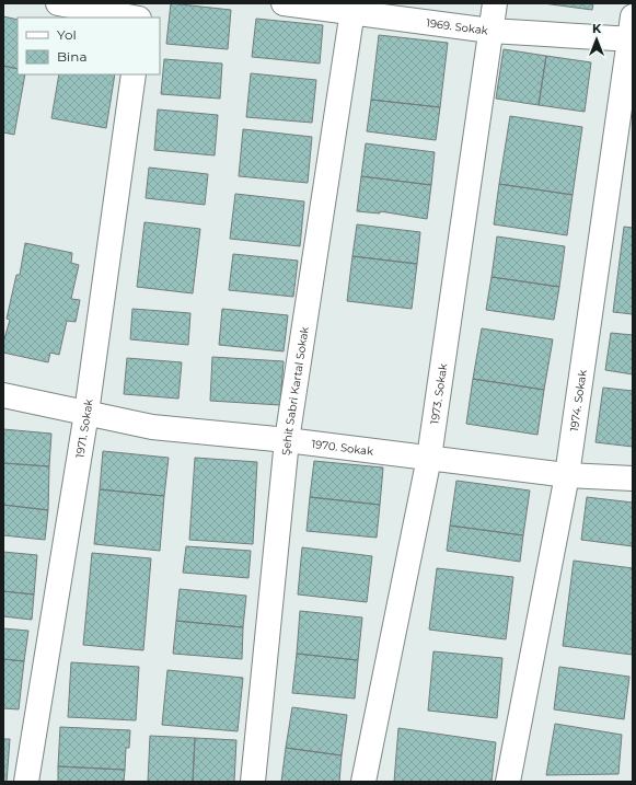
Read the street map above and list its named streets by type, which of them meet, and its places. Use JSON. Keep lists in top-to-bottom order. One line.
{"streets":{"street":["1969. Sokak","Şehit Sabri Kartal Sokak","1973. Sokak","1974. Sokak","1971. Sokak","1970. Sokak"]},"crossings":[["1969. Sokak","Şehit Sabri Kartal Sokak"],["1969. Sokak","1973. Sokak"],["1969. Sokak","1974. Sokak"],["Şehit Sabri Kartal Sokak","1970. Sokak"],["1973. Sokak","1970. Sokak"],["1974. Sokak","1970. Sokak"],["1971. Sokak","1970. Sokak"]],"legend":["Yol","Bina"],"north":"top"}
